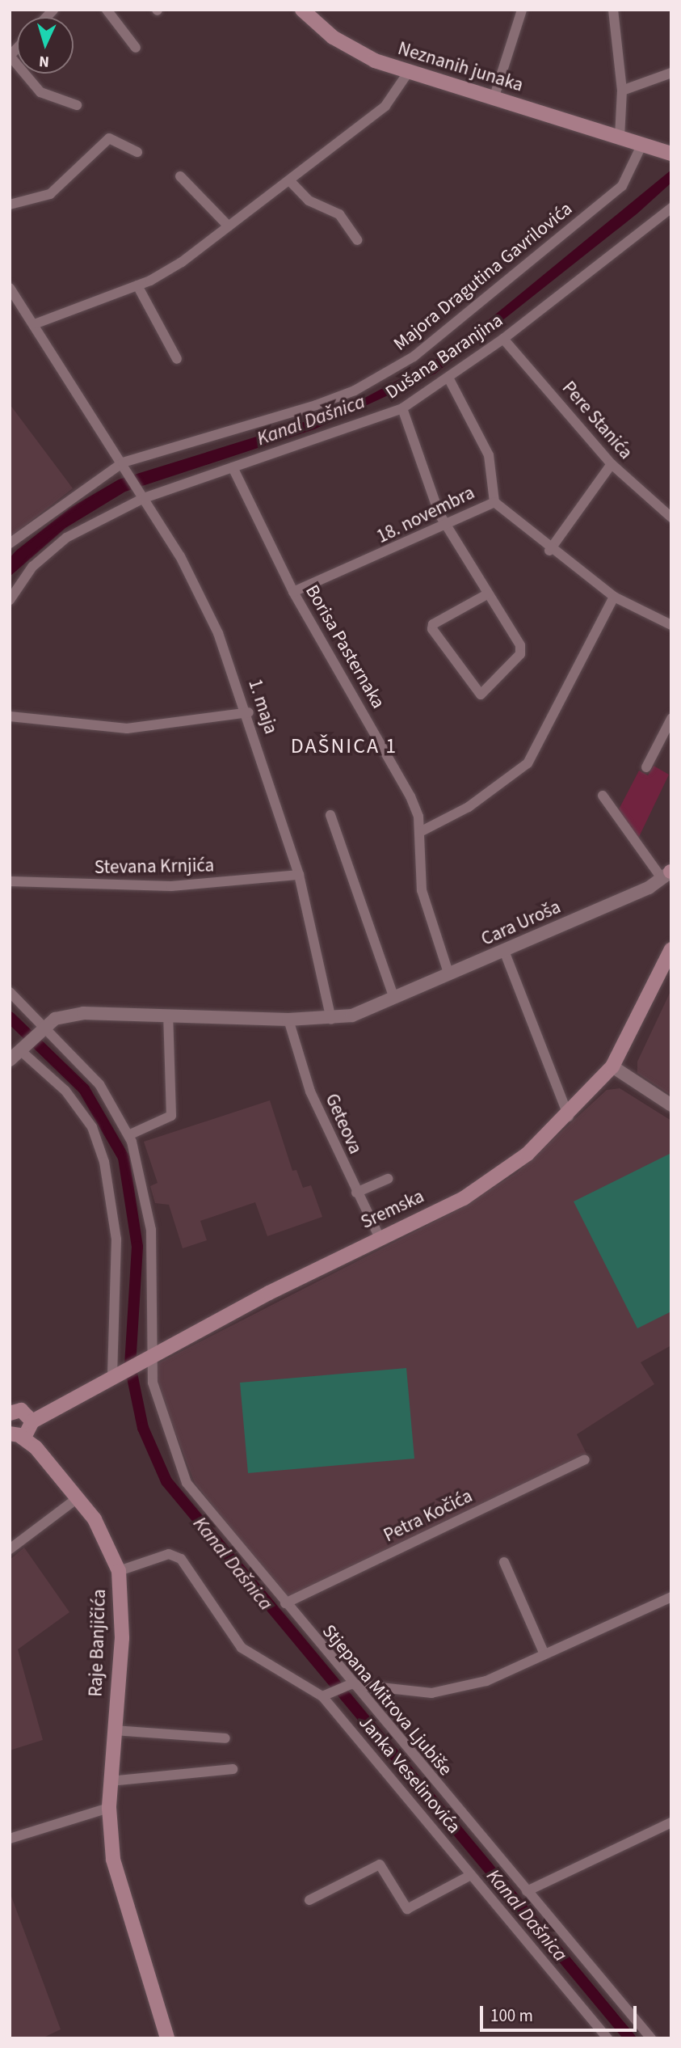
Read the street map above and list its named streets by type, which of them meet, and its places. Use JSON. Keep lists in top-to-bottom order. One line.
{"streets":{"main road":["Neznanih junaka","Sremska","Raje Banjičića"],"street":["Majora Dragutina Gavrilovića","Dušana Baranjina","Pere Stanića","18. novembra","Borisa Pasternaka","1. maja","Stevana Krnjića","Cara Uroša","Geteova","Petra Kočića","Stjepana Mitrova Ljubiše","Janka Veselinovića"]},"crossings":[["Neznanih junaka","Majora Dragutina Gavrilovića"],["Majora Dragutina Gavrilovića","1. maja"],["Dušana Baranjina","Pere Stanića"],["Dušana Baranjina","Borisa Pasternaka"],["Dušana Baranjina","1. maja"],["18. novembra","Borisa Pasternaka"],["Borisa Pasternaka","Cara Uroša"],["1. maja","Stevana Krnjića"],["1. maja","Cara Uroša"],["Cara Uroša","Geteova"],["Cara Uroša","Stjepana Mitrova Ljubiše"],["Geteova","Sremska"],["Sremska","Raje Banjičića"],["Sremska","Stjepana Mitrova Ljubiše"],["Petra Kočića","Stjepana Mitrova Ljubiše"]],"districts":["DAŠNICA 1"],"water":["Kanal Dašnica"],"scale_bar":"100 m","north":"bottom"}
